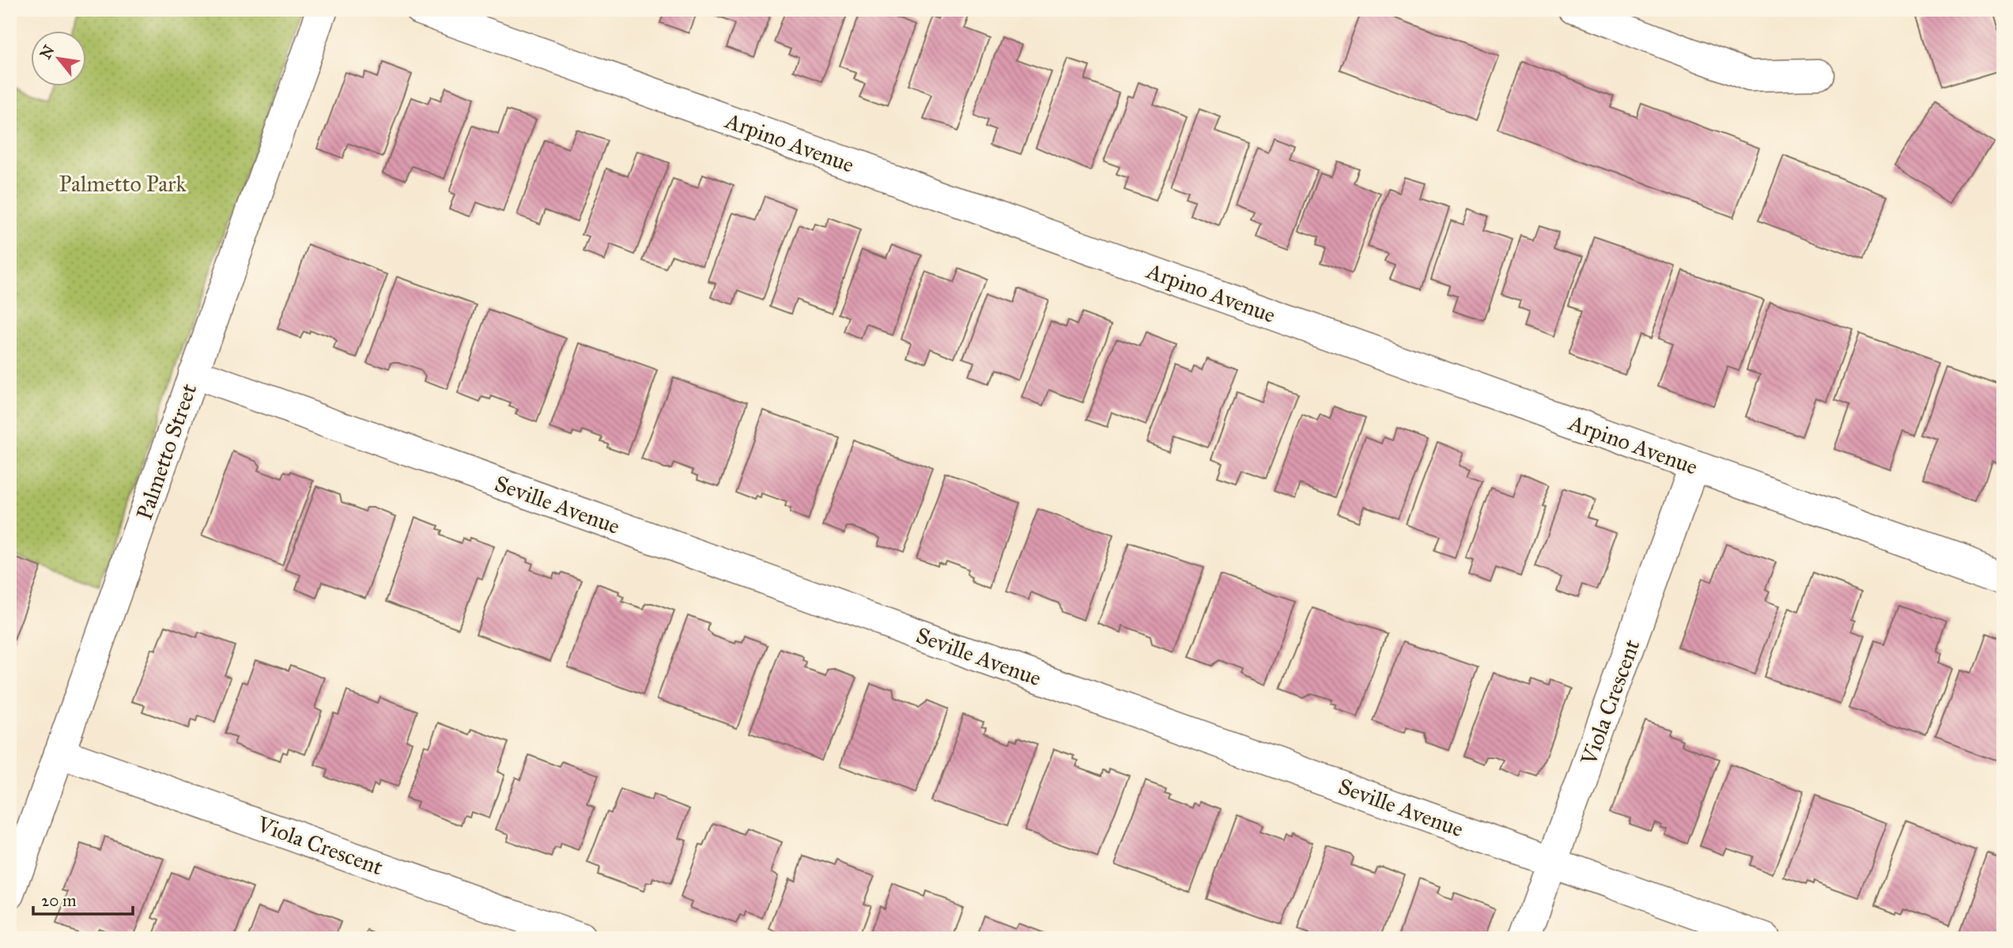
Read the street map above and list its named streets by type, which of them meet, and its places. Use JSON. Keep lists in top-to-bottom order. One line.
{"streets":{"street":["Arpino Avenue","Palmetto Street","Seville Avenue","Viola Crescent"]},"crossings":[["Arpino Avenue","Viola Crescent"],["Palmetto Street","Seville Avenue"],["Palmetto Street","Viola Crescent"],["Seville Avenue","Viola Crescent"]],"parks":["Palmetto Park"],"scale_bar":"20 m","north":"top left"}
